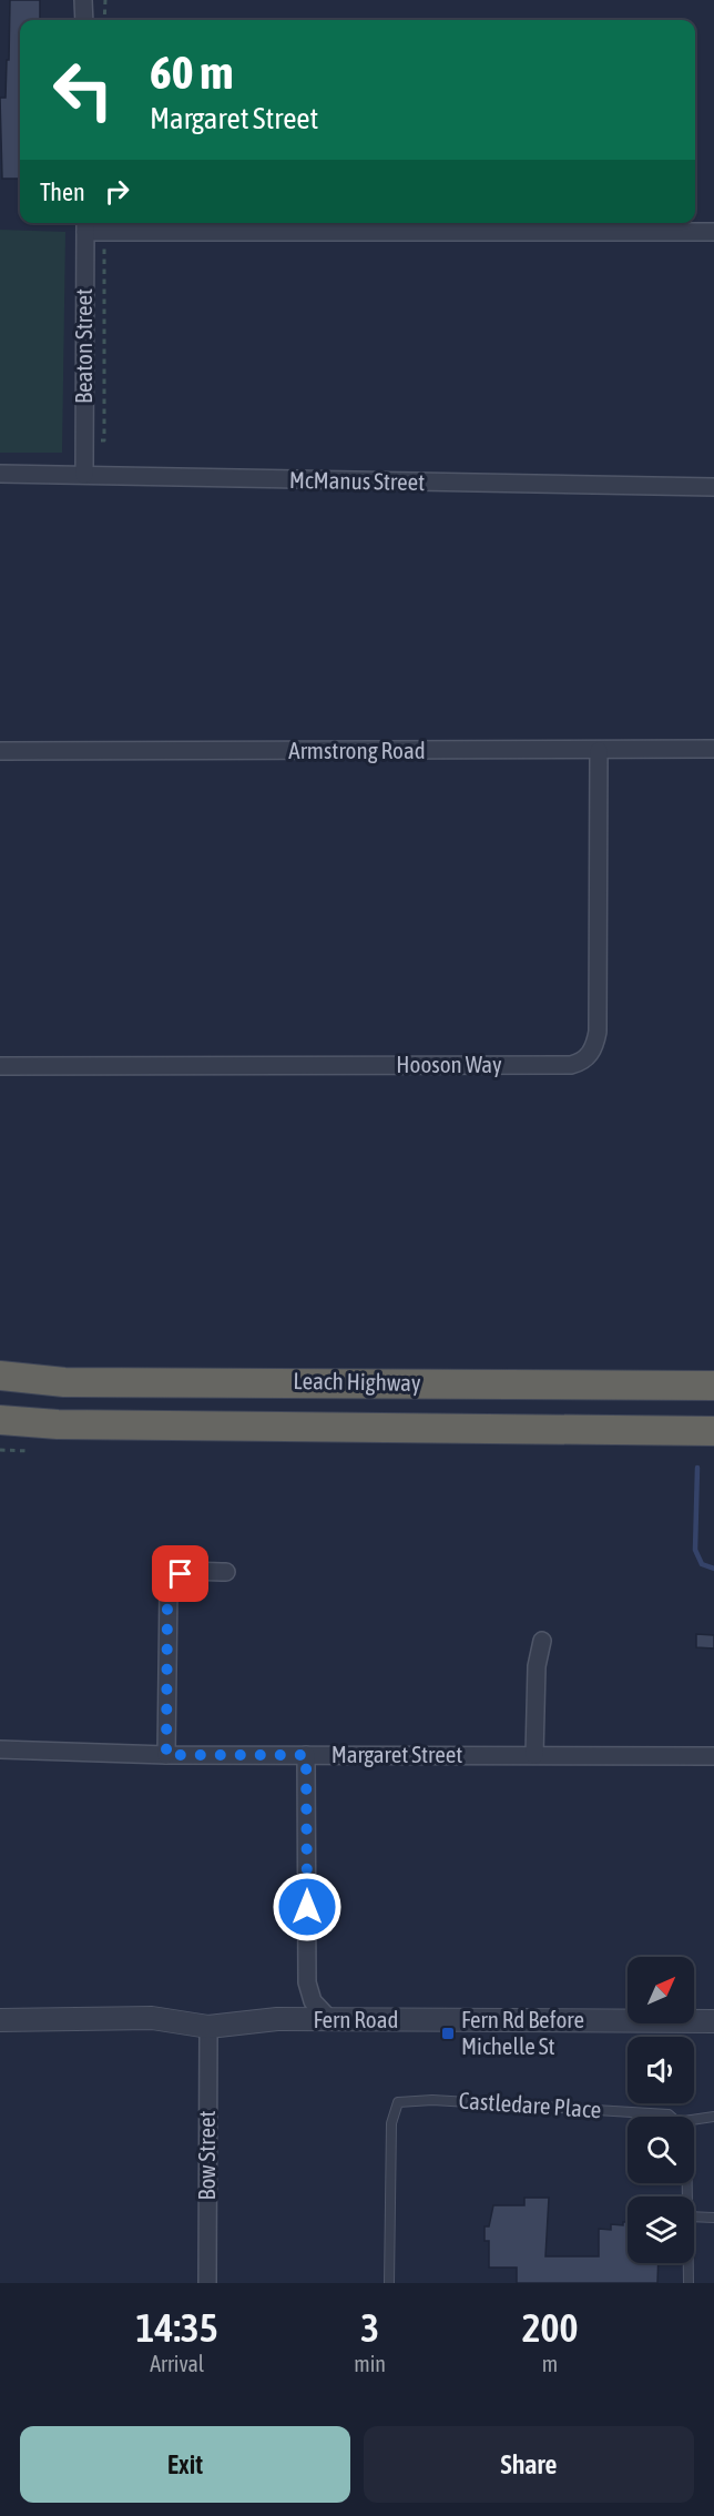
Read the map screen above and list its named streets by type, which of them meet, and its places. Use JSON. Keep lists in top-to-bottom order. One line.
{"streets":{"highway":["Leach Highway"],"street":["Beaton Street","McManus Street","Armstrong Road","Hooson Way","Margaret Street","Fern Road","Bow Street"],"lane":["Castledare Place"]},"crossings":[["Beaton Street","McManus Street"],["Armstrong Road","Hooson Way"],["Fern Road","Bow Street"]],"places":{"transit":["Fern Rd Before Michelle St"]},"north":"top right","page":{"turn":["60 m","Margaret Street"],"then":"Then","eta":["14:35","Arrival","3","min","200","m"],"buttons":["Exit","Share"]}}
